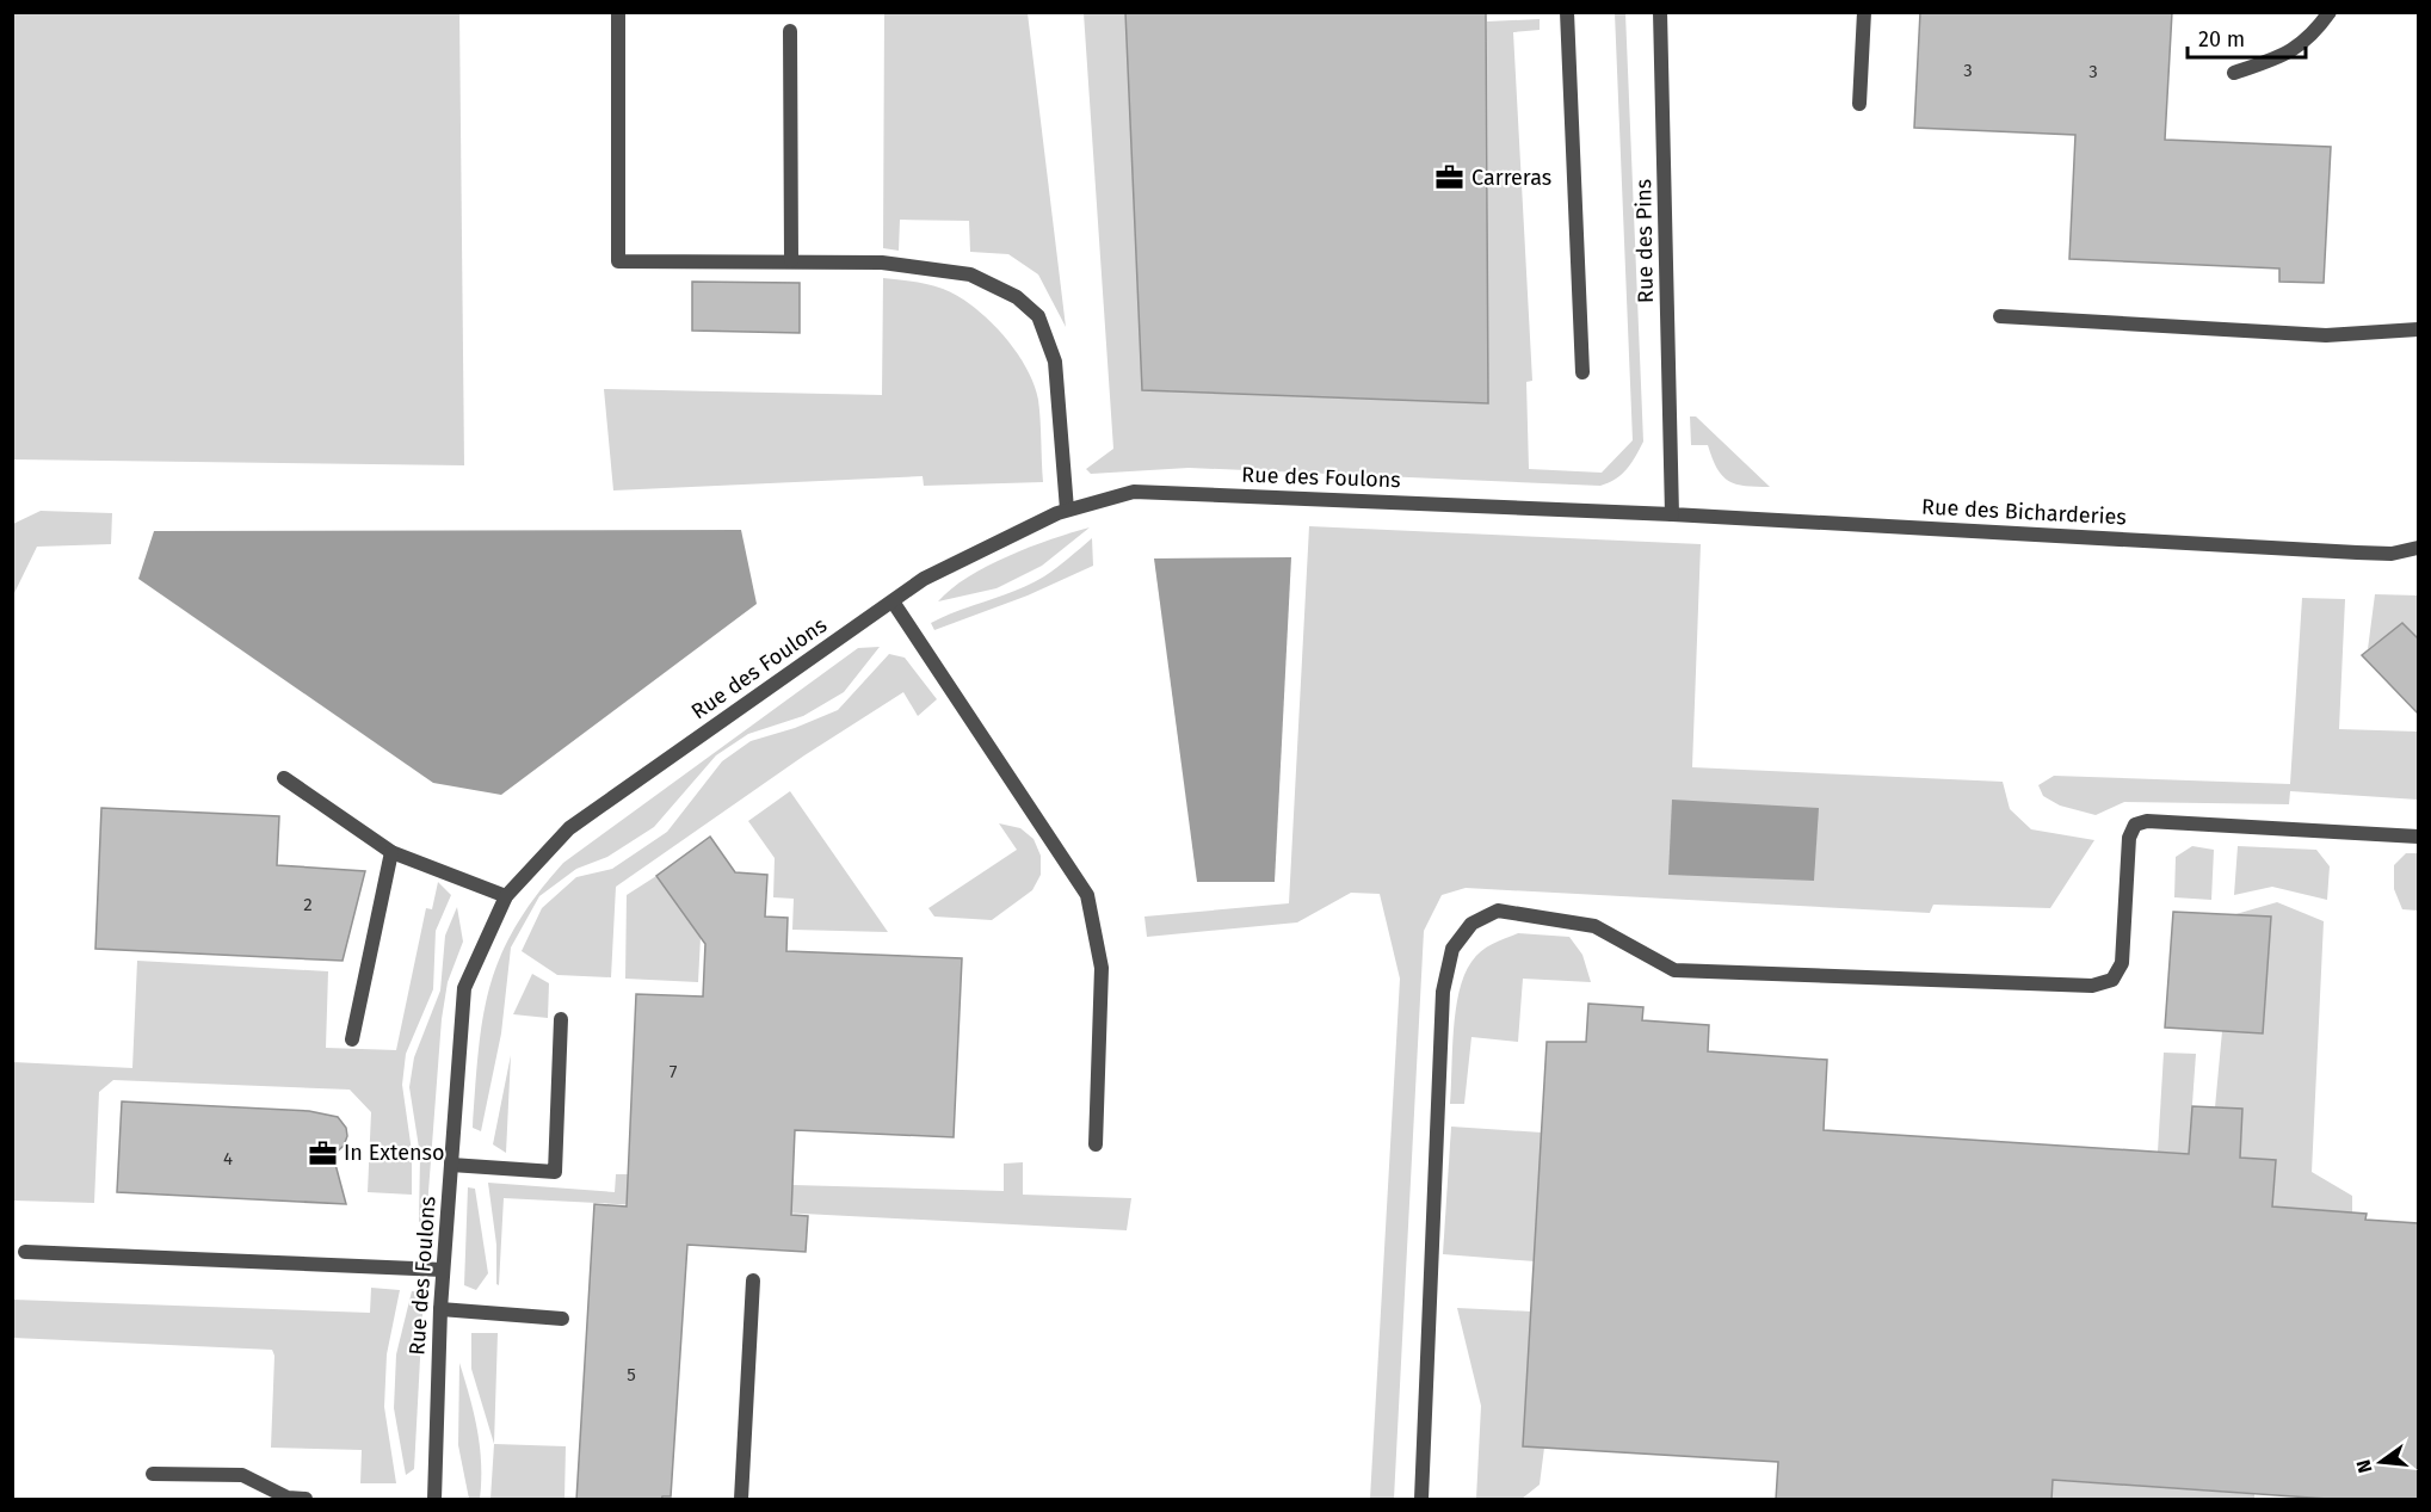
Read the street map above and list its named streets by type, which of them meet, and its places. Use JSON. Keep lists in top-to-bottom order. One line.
{"streets":{"street":["Rue des Pins","Rue des Foulons","Rue des Bicharderies"]},"crossings":[["Rue des Pins","Rue des Foulons"],["Rue des Pins","Rue des Bicharderies"],["Rue des Foulons","Rue des Bicharderies"]],"places":{"office":["Carreras","In Extenso"]},"house_numbers":["3","3","2","7","4","5"],"scale_bar":"20 m","north":"left"}
